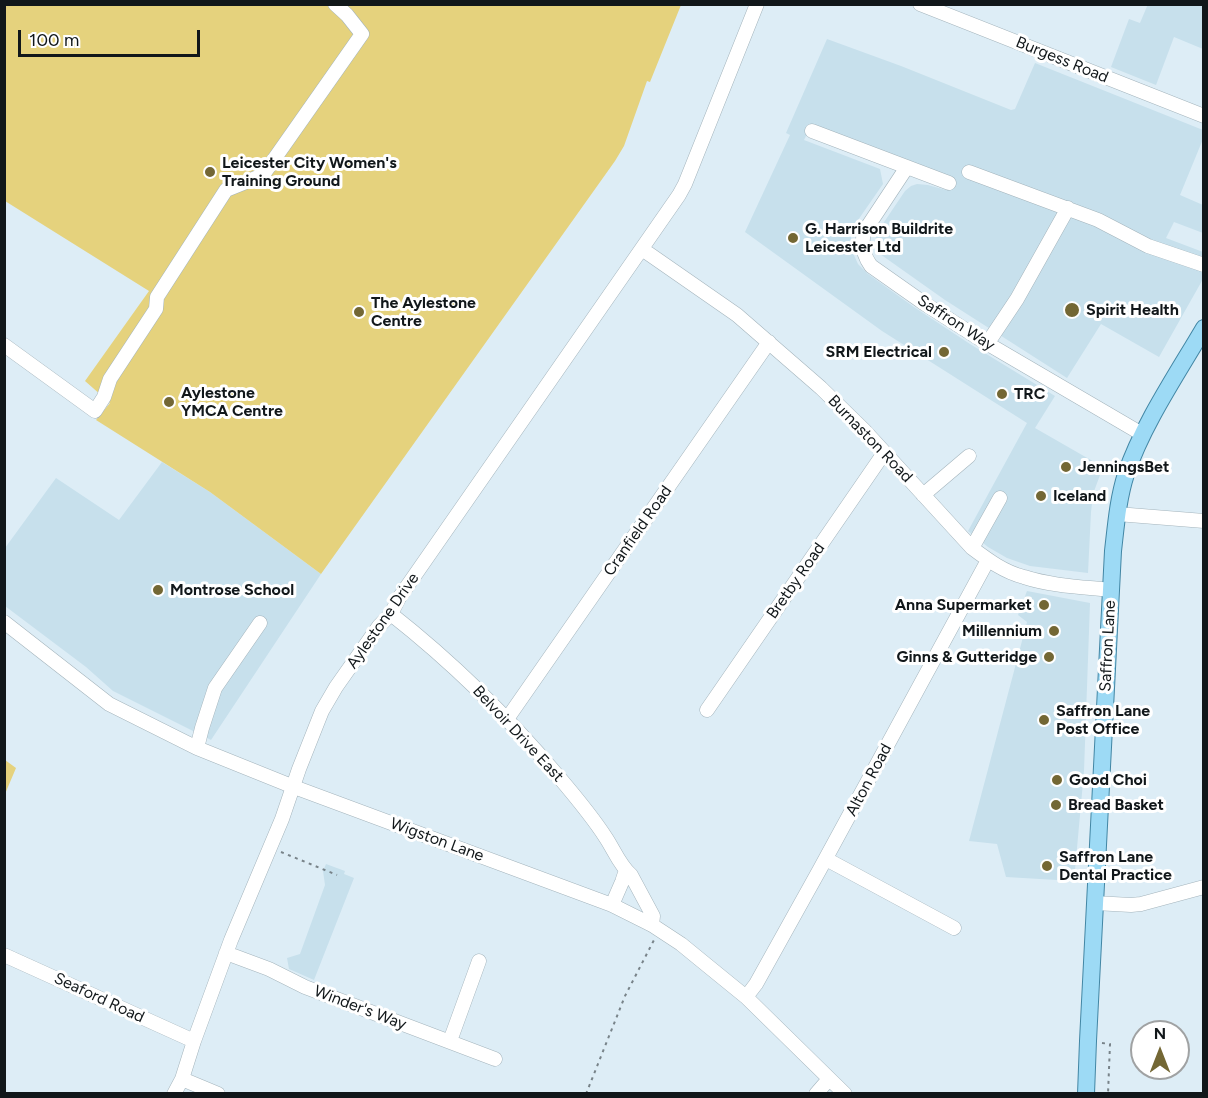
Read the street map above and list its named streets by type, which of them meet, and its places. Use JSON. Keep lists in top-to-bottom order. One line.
{"streets":{"main road":["Saffron Lane"],"street":["Burgess Road","Saffron Way","Burnaston Road","Cranfield Road","Bretby Road","Aylestone Drive","Belvoir Drive East","Alton Road","Wigston Lane","Seaford Road","Winder's Way"]},"crossings":[["Saffron Way","Saffron Lane"],["Burnaston Road","Cranfield Road"],["Burnaston Road","Bretby Road"],["Burnaston Road","Aylestone Drive"],["Burnaston Road","Saffron Lane"],["Burnaston Road","Alton Road"],["Cranfield Road","Belvoir Drive East"],["Aylestone Drive","Belvoir Drive East"],["Aylestone Drive","Wigston Lane"],["Aylestone Drive","Seaford Road"],["Aylestone Drive","Winder's Way"],["Belvoir Drive East","Wigston Lane"],["Alton Road","Wigston Lane"]],"places":["Leicester City Women's Training Ground","G. Harrison Buildrite Leicester Ltd","Spirit Health","The Aylestone Centre","SRM Electrical","TRC","Aylestone YMCA Centre","JenningsBet","Iceland","Montrose School","Anna Supermarket","Millennium","Ginns & Gutteridge","Saffron Lane Post Office","Good Choi","Bread Basket","Saffron Lane Dental Practice"],"scale_bar":"100 m","north":"top"}
